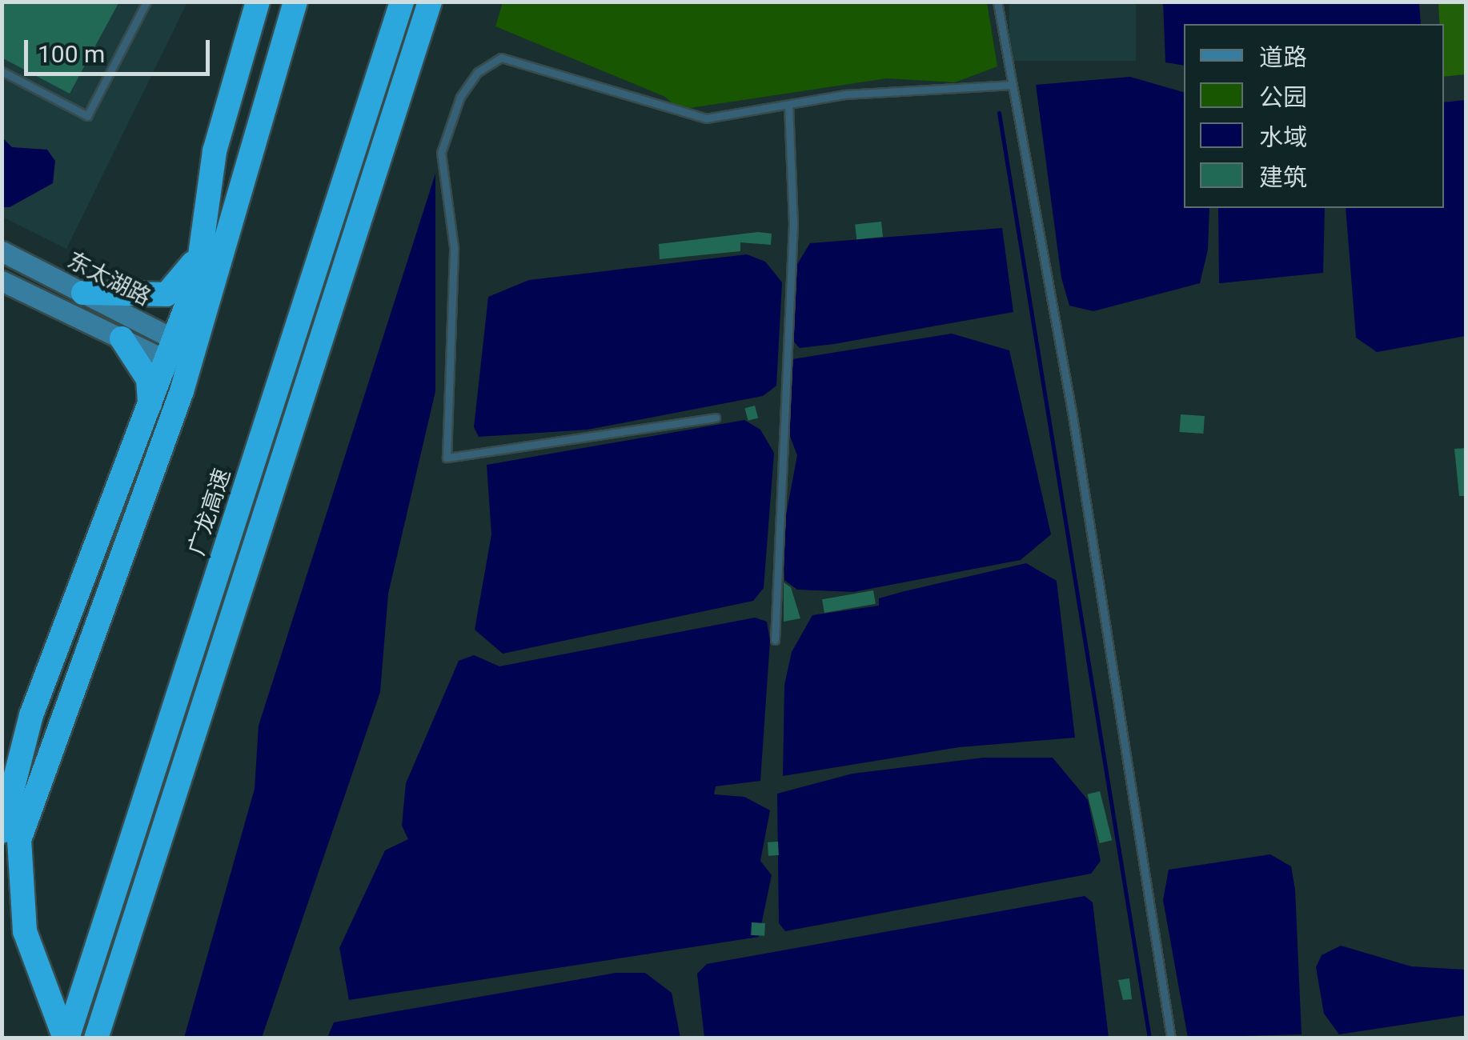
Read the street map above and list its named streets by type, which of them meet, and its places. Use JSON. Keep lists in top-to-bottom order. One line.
{"streets":{"highway":["广龙高速"],"main road":["东太湖路"]},"legend":["道路","公园","水域","建筑"],"scale_bar":"100 m"}
